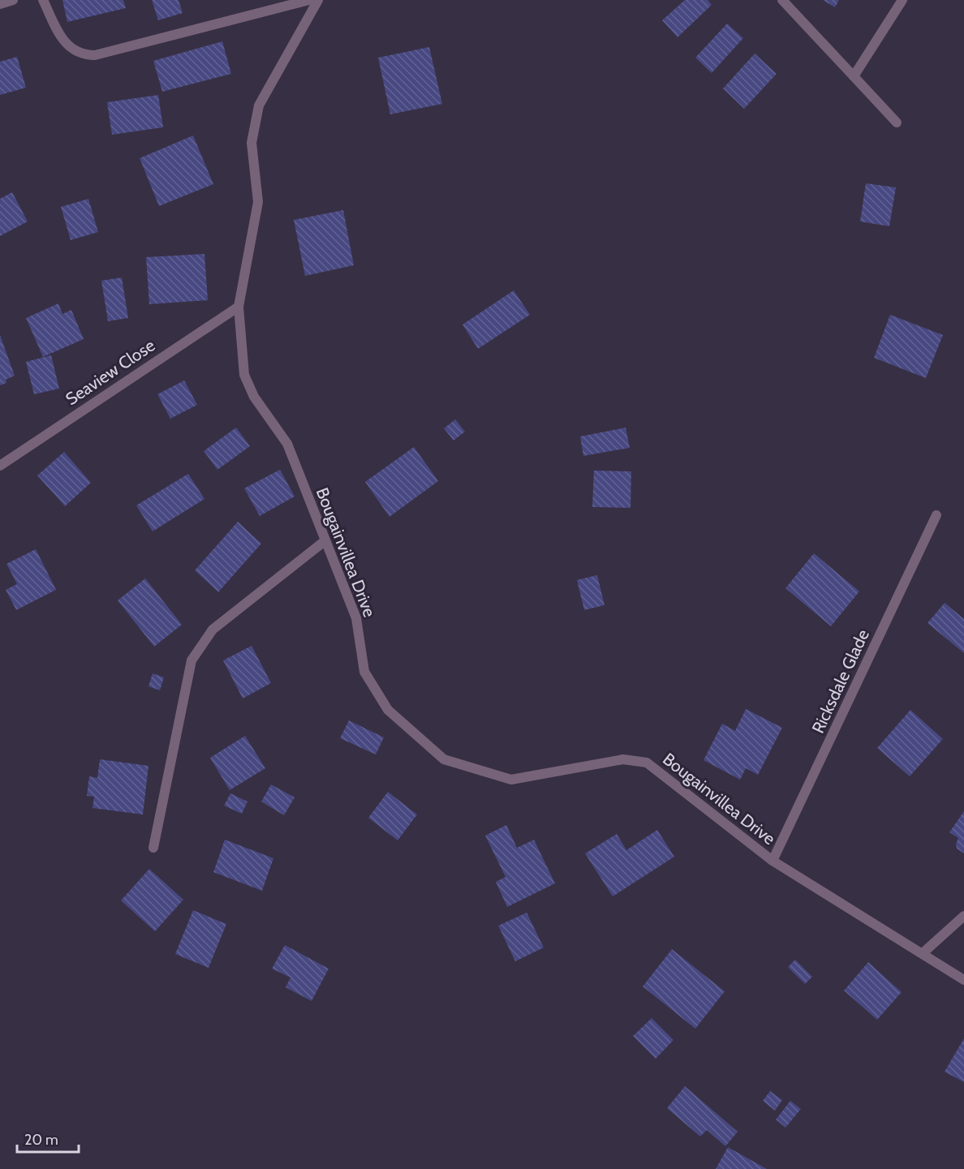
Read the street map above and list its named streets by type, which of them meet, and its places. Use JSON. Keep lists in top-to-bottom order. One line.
{"streets":{"street":["Seaview Close","Bougainvillea Drive","Ricksdale Glade"]},"crossings":[["Seaview Close","Bougainvillea Drive"],["Bougainvillea Drive","Ricksdale Glade"]],"scale_bar":"20 m"}
